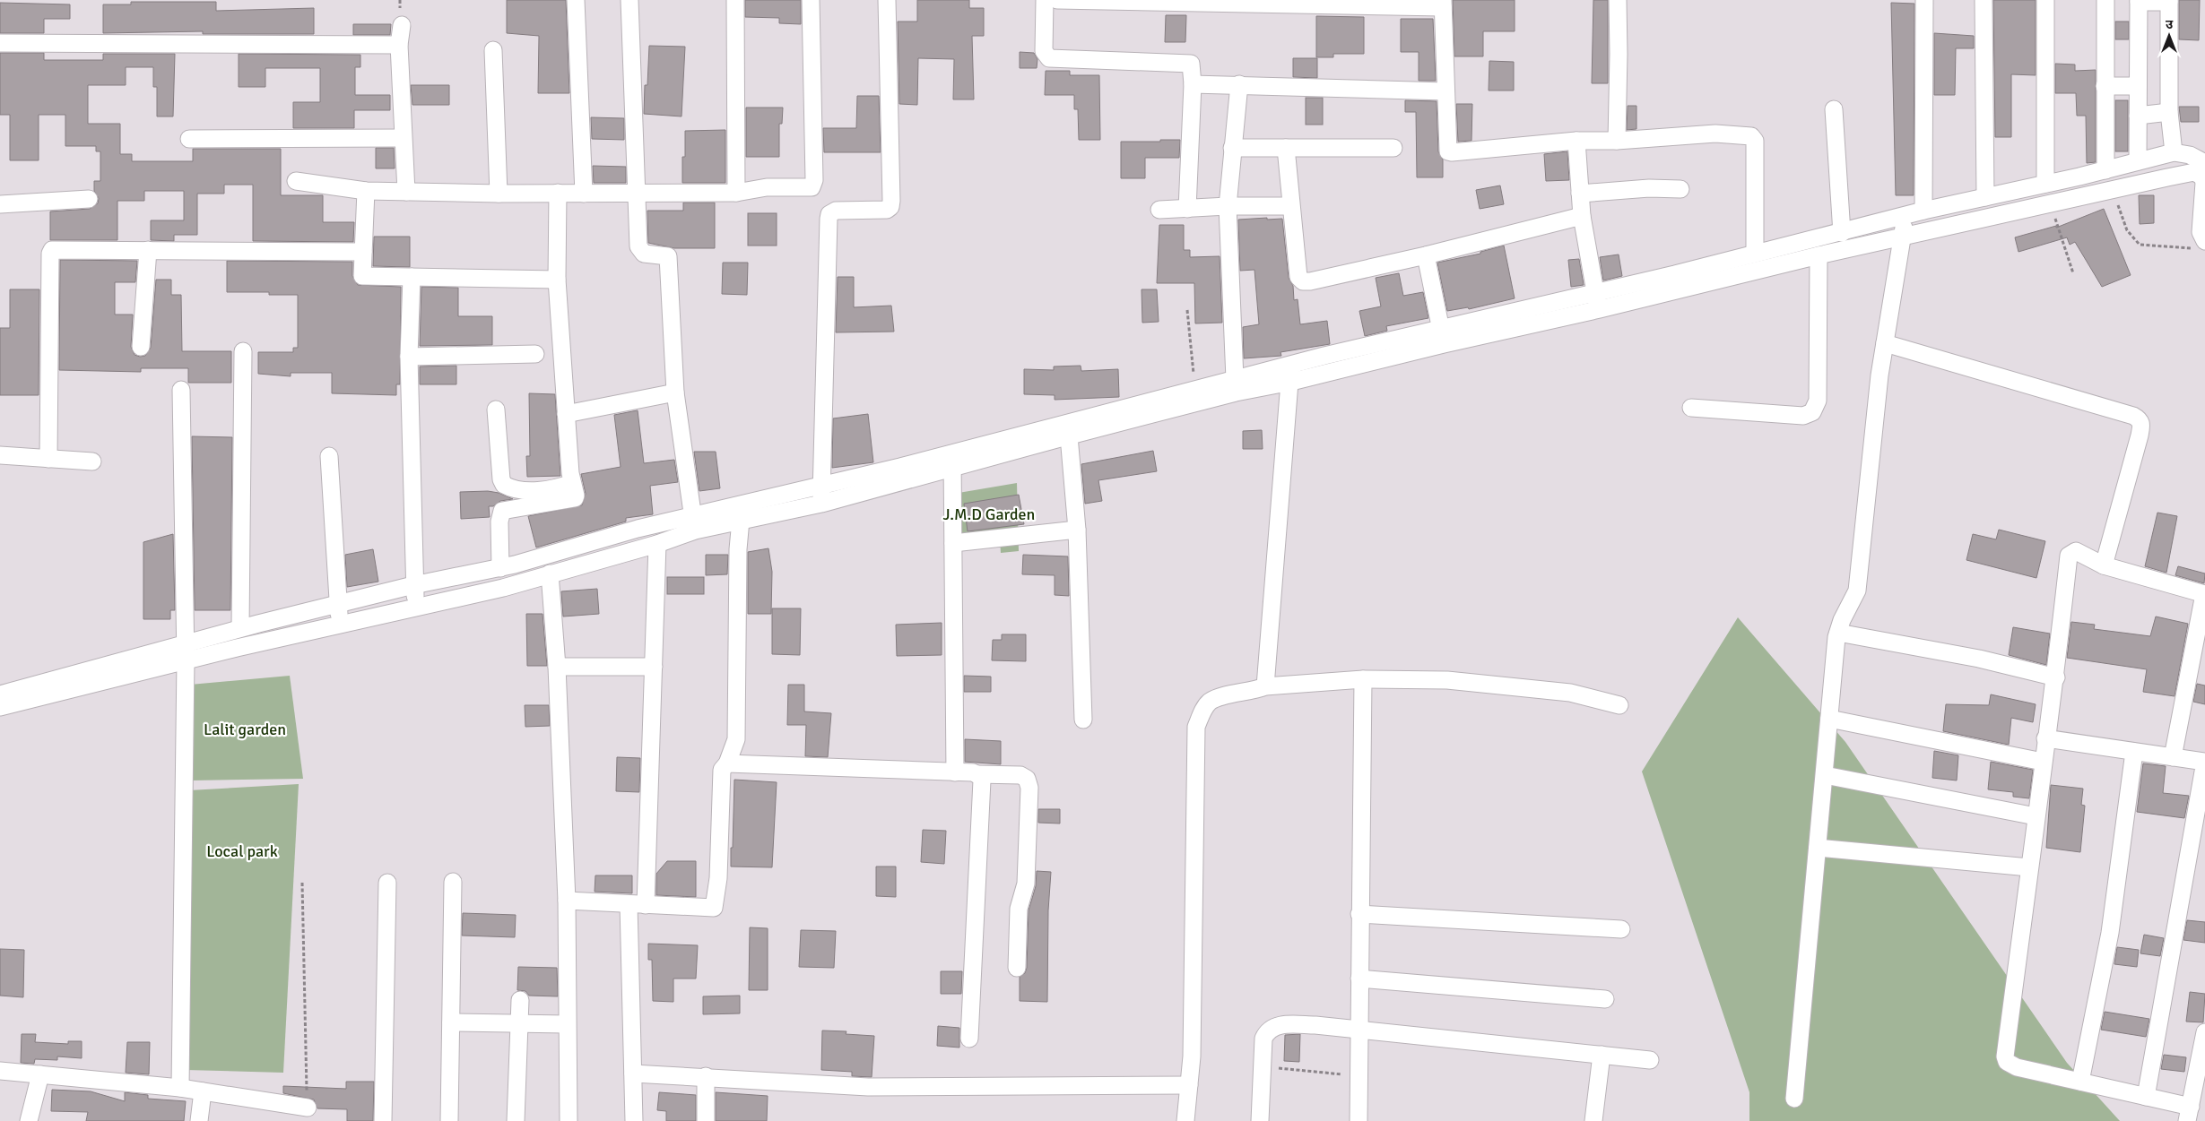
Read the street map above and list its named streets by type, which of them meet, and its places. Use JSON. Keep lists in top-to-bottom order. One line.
{"parks":["J.M.D Garden","Lalit garden","Local park"],"north":"top"}
